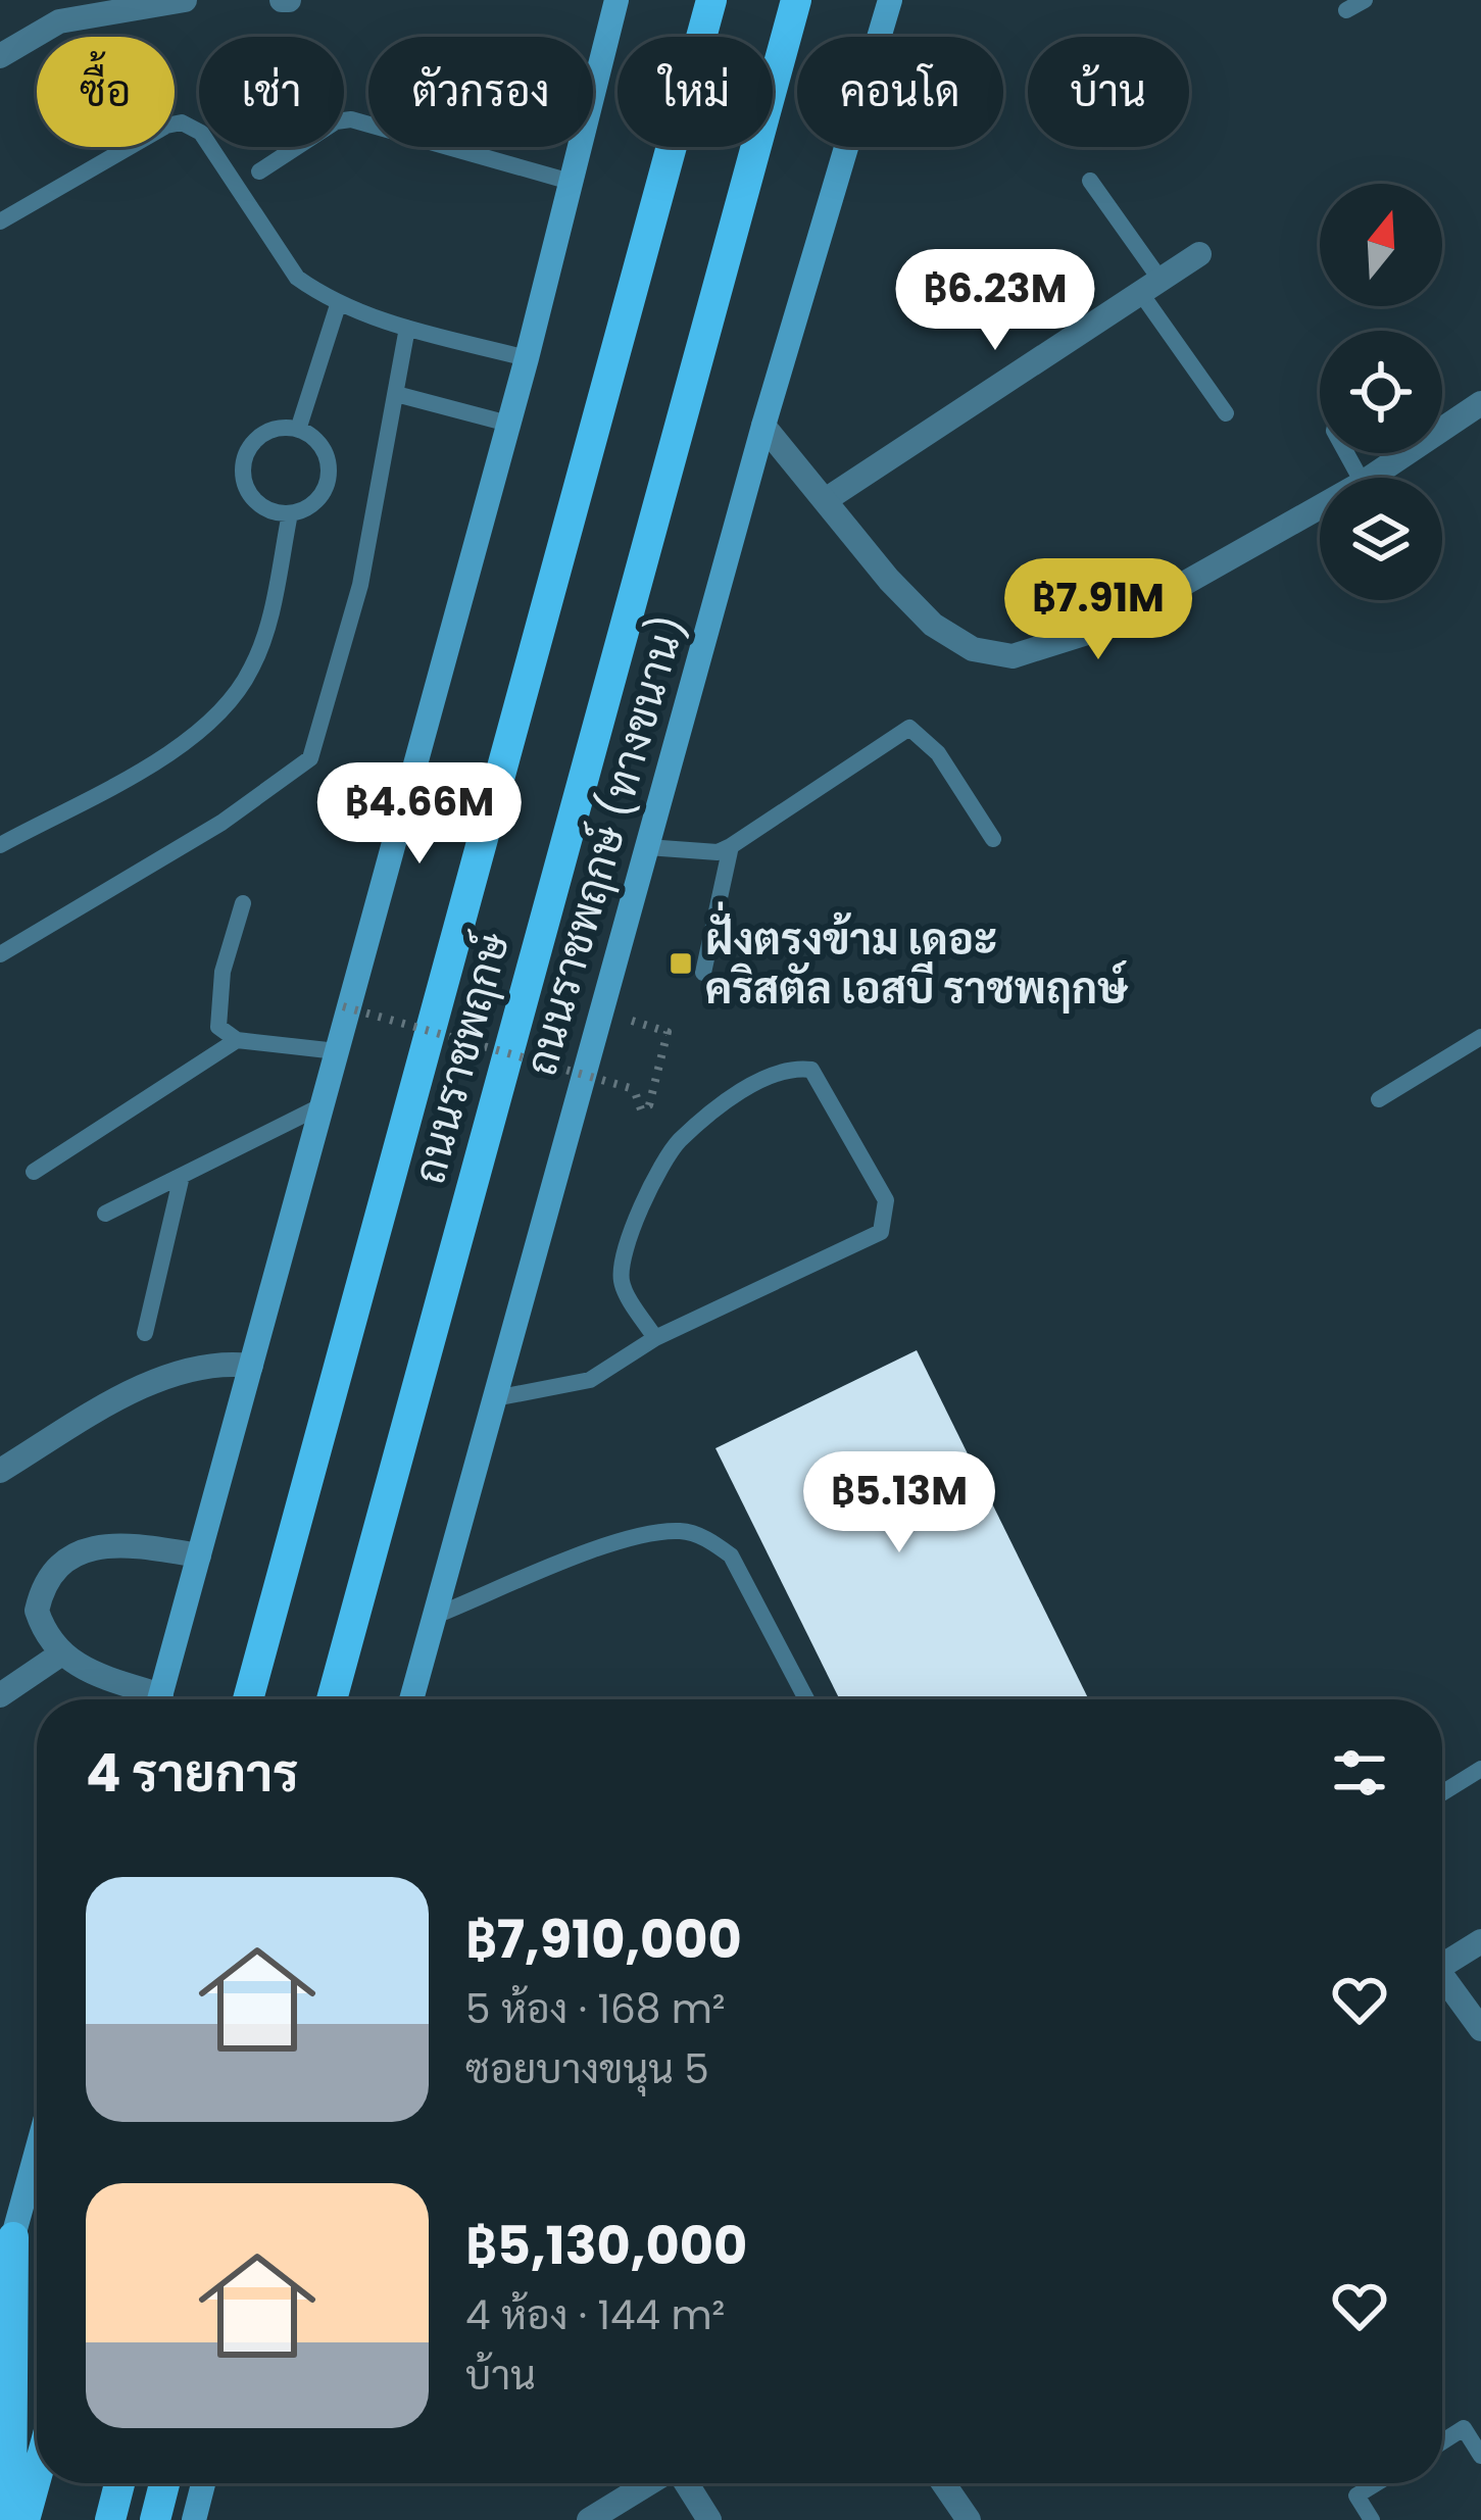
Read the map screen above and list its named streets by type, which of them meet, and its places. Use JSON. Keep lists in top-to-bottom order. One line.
{"streets":{"main road":["ถนนราชพฤกษ์ (ทางขนาน)","ถนนราชพฤกษ์"]},"places":{"transit":["ฝั่งตรงข้าม เดอะ คริสตัล เอสบี ราชพฤกษ์"]},"north":"top","page":{"chip":["ซื้อ","เช่า","ตัวกรอง","ใหม่","คอนโด","บ้าน"],"price":["฿6.23M","฿7.91M","฿4.66M","฿5.13M"],"heading":"4 รายการ","list":[{"name":"฿7,910,000","note":"5 ห้อง · 168 m² · ซอยบางขนุน 5"},{"name":"฿5,130,000","note":"4 ห้อง · 144 m² · บ้าน"}]}}
